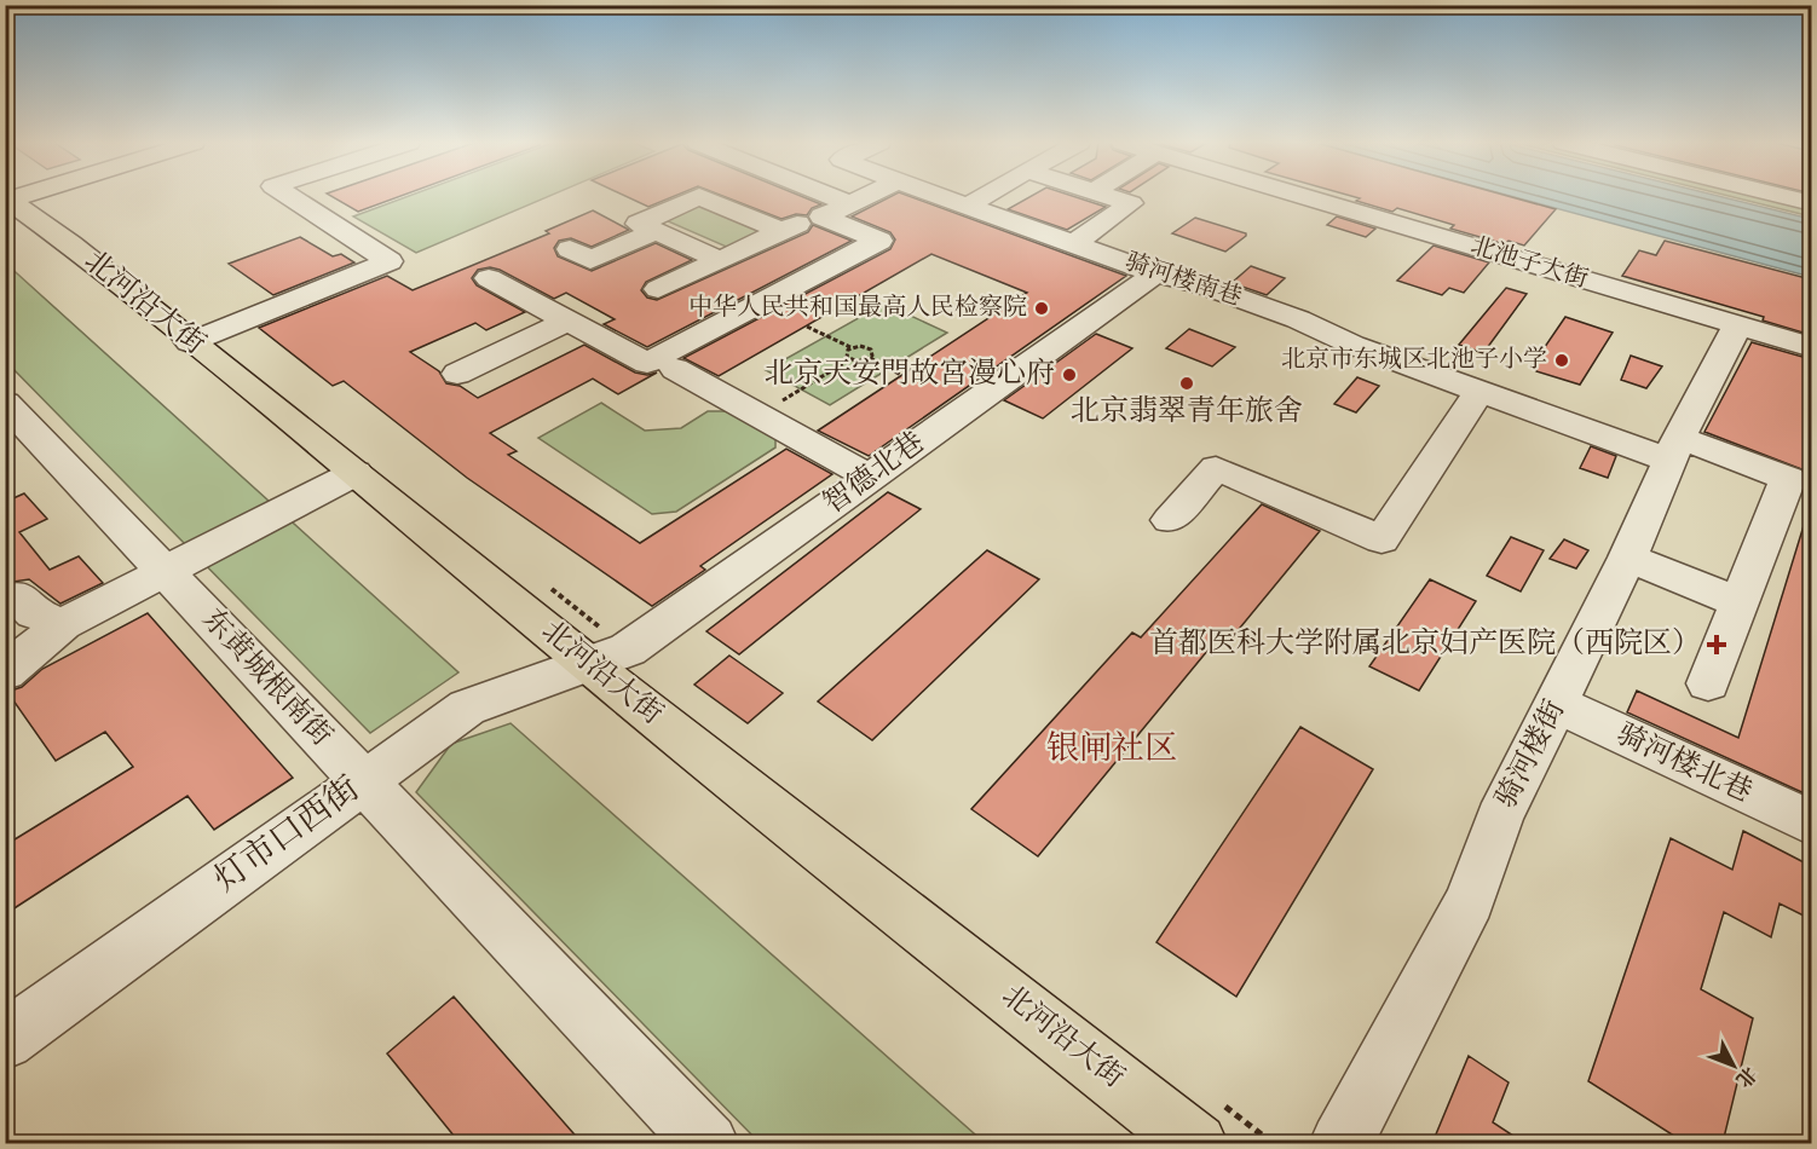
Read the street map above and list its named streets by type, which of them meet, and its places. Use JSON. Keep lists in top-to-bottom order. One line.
{"streets":{"main road":["北河沿大街"],"street":["北池子大街","骑河楼南巷","智德北巷","东黄城根南街","骑河楼街","骑河楼北巷","灯市口西街"]},"crossings":[["北池子大街","骑河楼街"],["骑河楼南巷","智德北巷"],["骑河楼南巷","骑河楼街"],["北河沿大街","智德北巷"],["北河沿大街","灯市口西街"],["智德北巷","灯市口西街"],["东黄城根南街","灯市口西街"],["骑河楼街","骑河楼北巷"]],"districts":["银闸社区"],"places":{"other":["中华人民共和国最高人民检察院","北京市东城区北池子小学","北京天安門故宮漫心府","北京翡翠青年旅舍"],"health":["首都医科大学附属北京妇产医院（西院区）"]},"north":"bottom right"}
